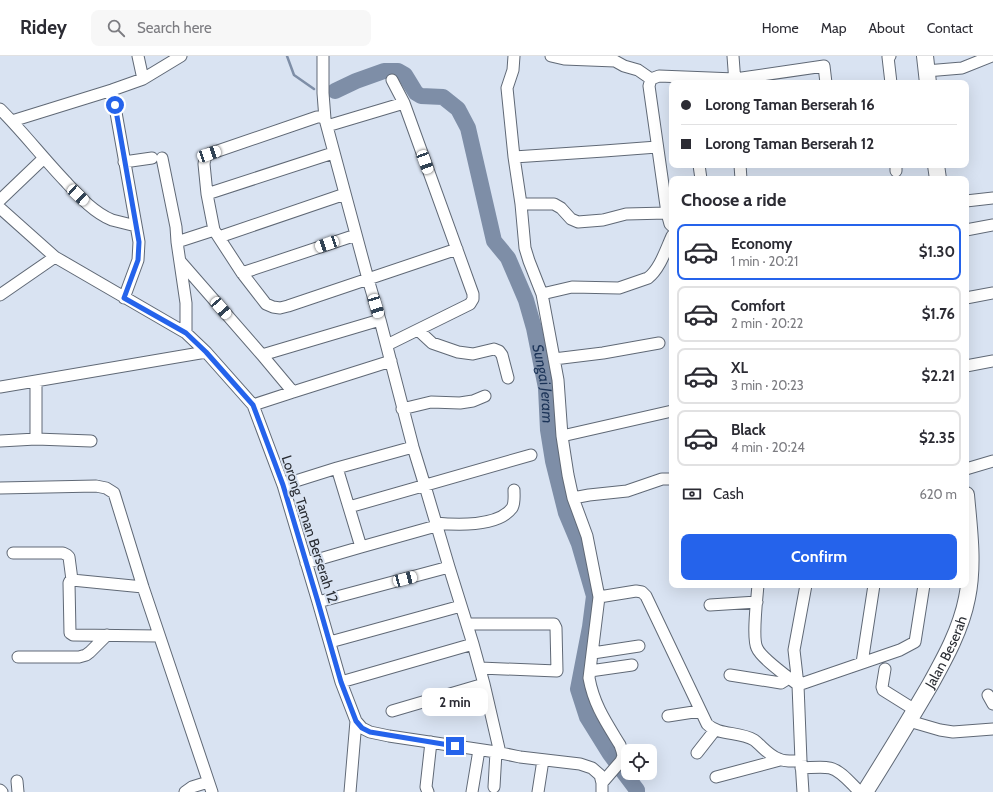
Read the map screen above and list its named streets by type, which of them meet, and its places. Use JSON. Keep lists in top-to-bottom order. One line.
{"streets":{"highway":["Jalan Beserah"],"street":["Lorong Taman Berserah 12"]},"water":["Sungai Jeram"],"page":{"header":"Ridey","search":"Search here","nav":["Home","Map","About","Contact"],"banner":["Lorong Taman Berserah 16","Lorong Taman Berserah 12"],"heading":"Choose a ride","list":[{"name":"Economy","note":"1 min · 20:21","value":"$1.30"},{"name":"Comfort","note":"2 min · 20:22","value":"$1.76"},{"name":"XL","note":"3 min · 20:23","value":"$2.21"},{"name":"Black","note":"4 min · 20:24","value":"$2.35"}],"pay":["Cash","620 m"],"buttons":"Confirm","bubble":"2 min"}}
